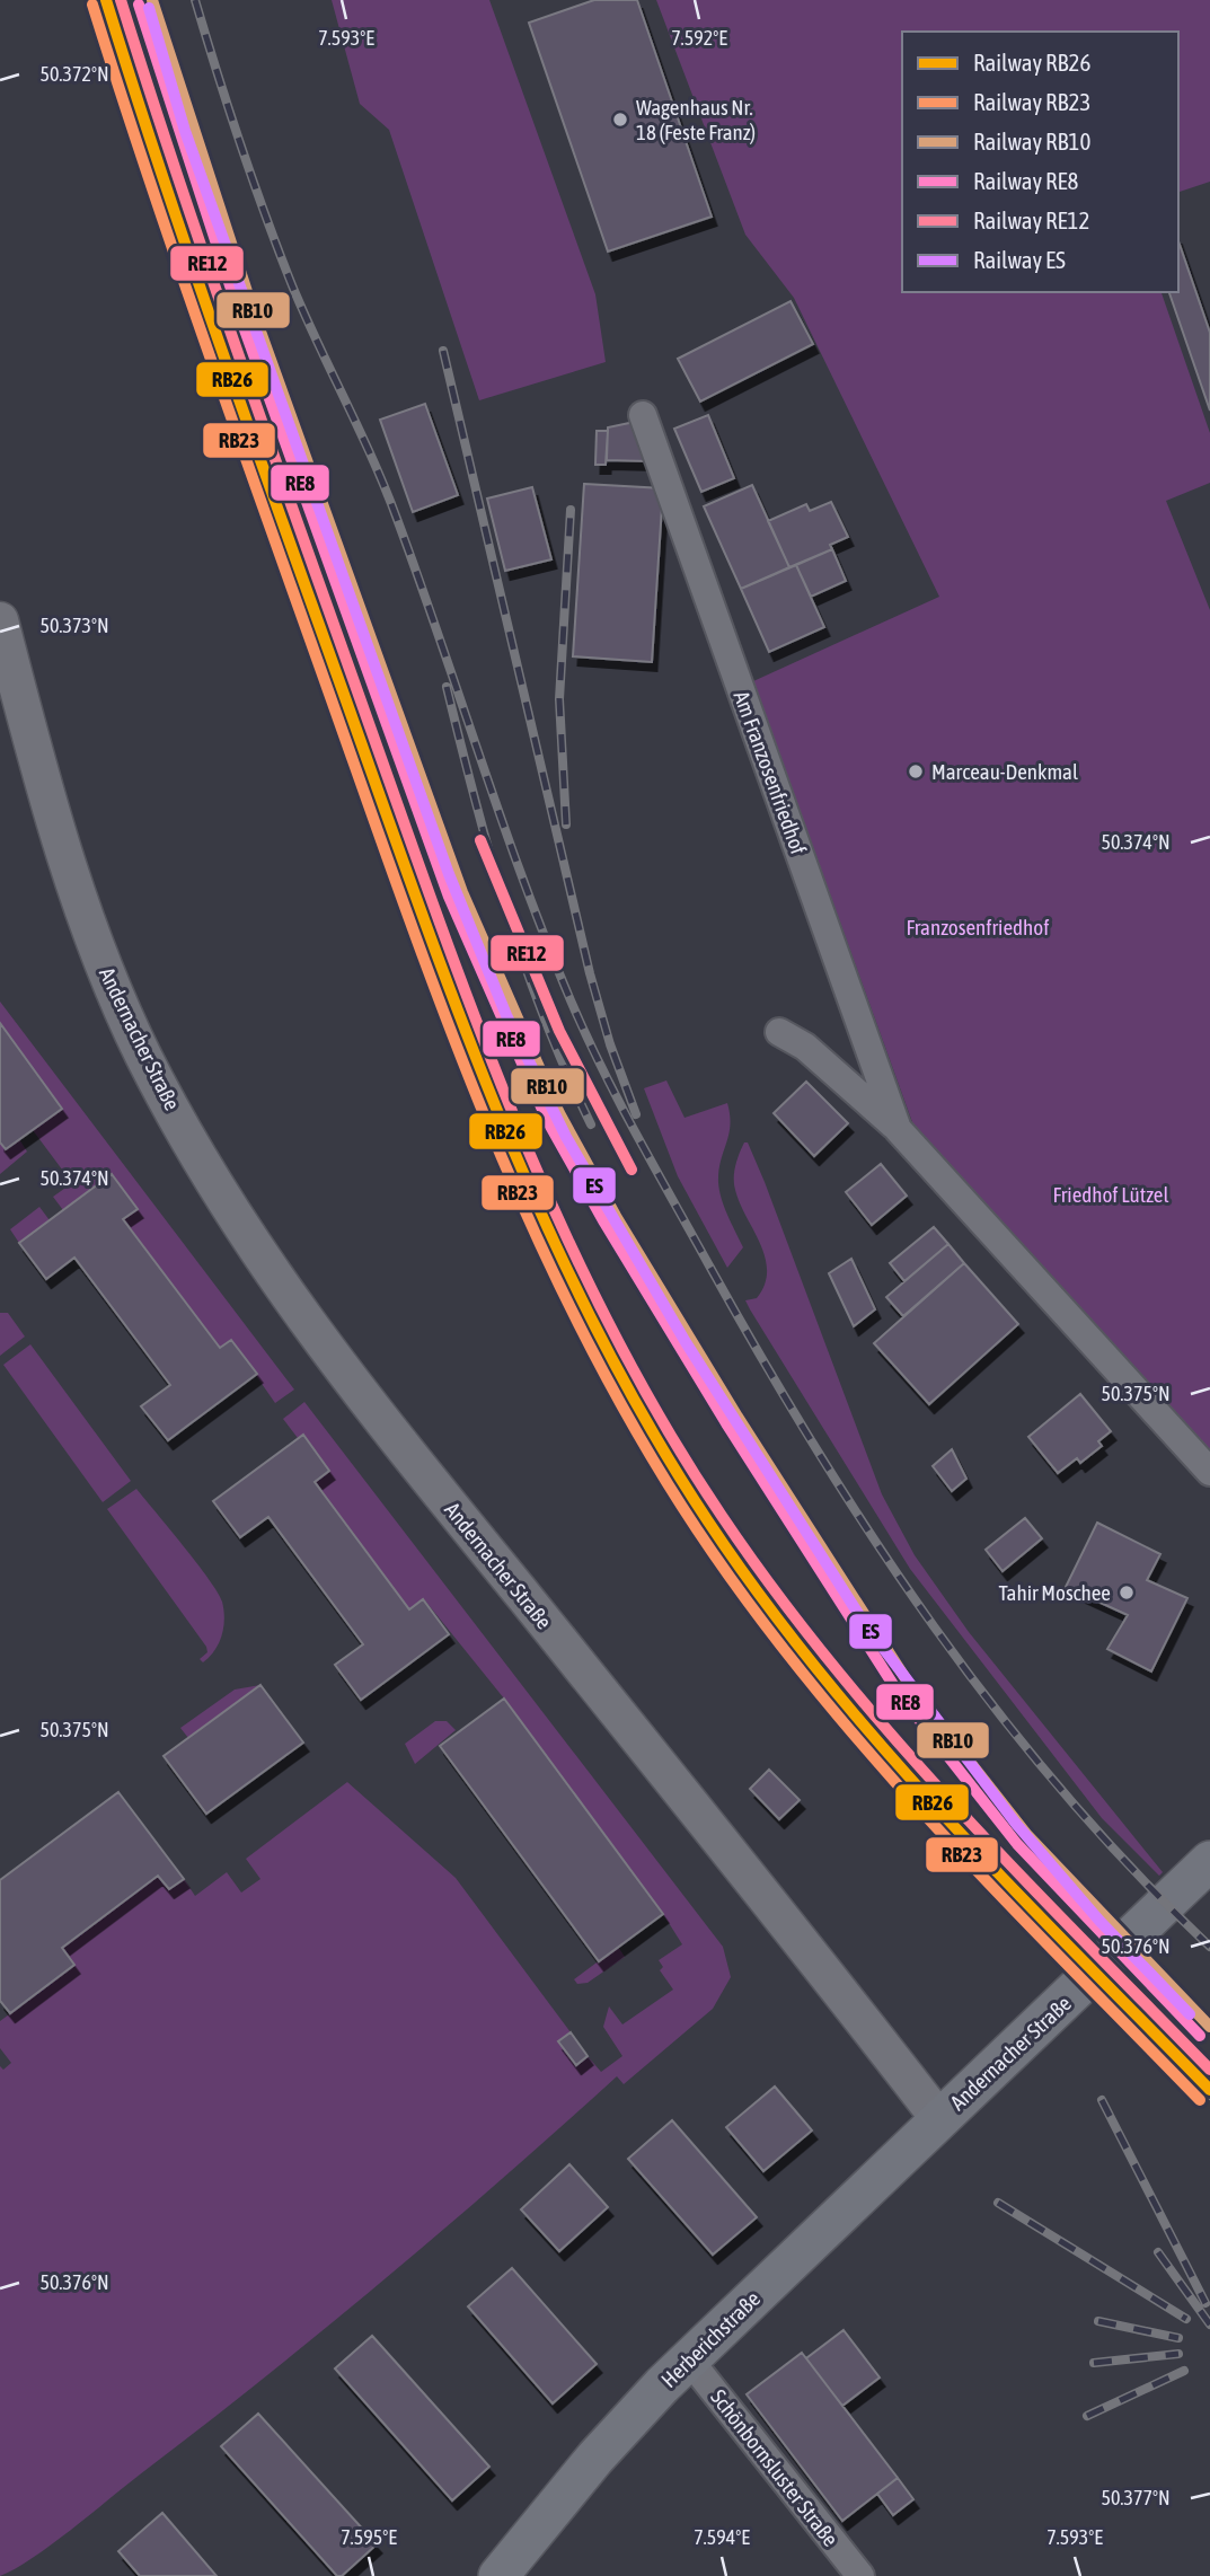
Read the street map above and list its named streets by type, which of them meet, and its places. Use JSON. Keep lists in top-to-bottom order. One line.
{"streets":{"main road":["Andernacher Straße","Herberichstraße"],"street":["Am Franzosenfriedhof","Schönbornsluster Straße"]},"crossings":[["Andernacher Straße","Herberichstraße"],["Herberichstraße","Schönbornsluster Straße"]],"parks":["Franzosenfriedhof","Friedhof Lützel"],"places":["Wagenhaus Nr. 18 (Feste Franz)","Marceau-Denkmal","Tahir Moschee"],"lines":["rail line RB26","rail line RB10","rail line RE12","rail line RB23","rail line RE8","rail line ES"],"legend":["Railway RB26","Railway RB23","Railway RB10","Railway RE8","Railway RE12","Railway ES"],"coordinates":["7.593°E","7.592°E","50.372°N","50.373°N","50.374°N","50.375°N","50.376°N","50.377°N","7.595°E","7.594°E"]}
